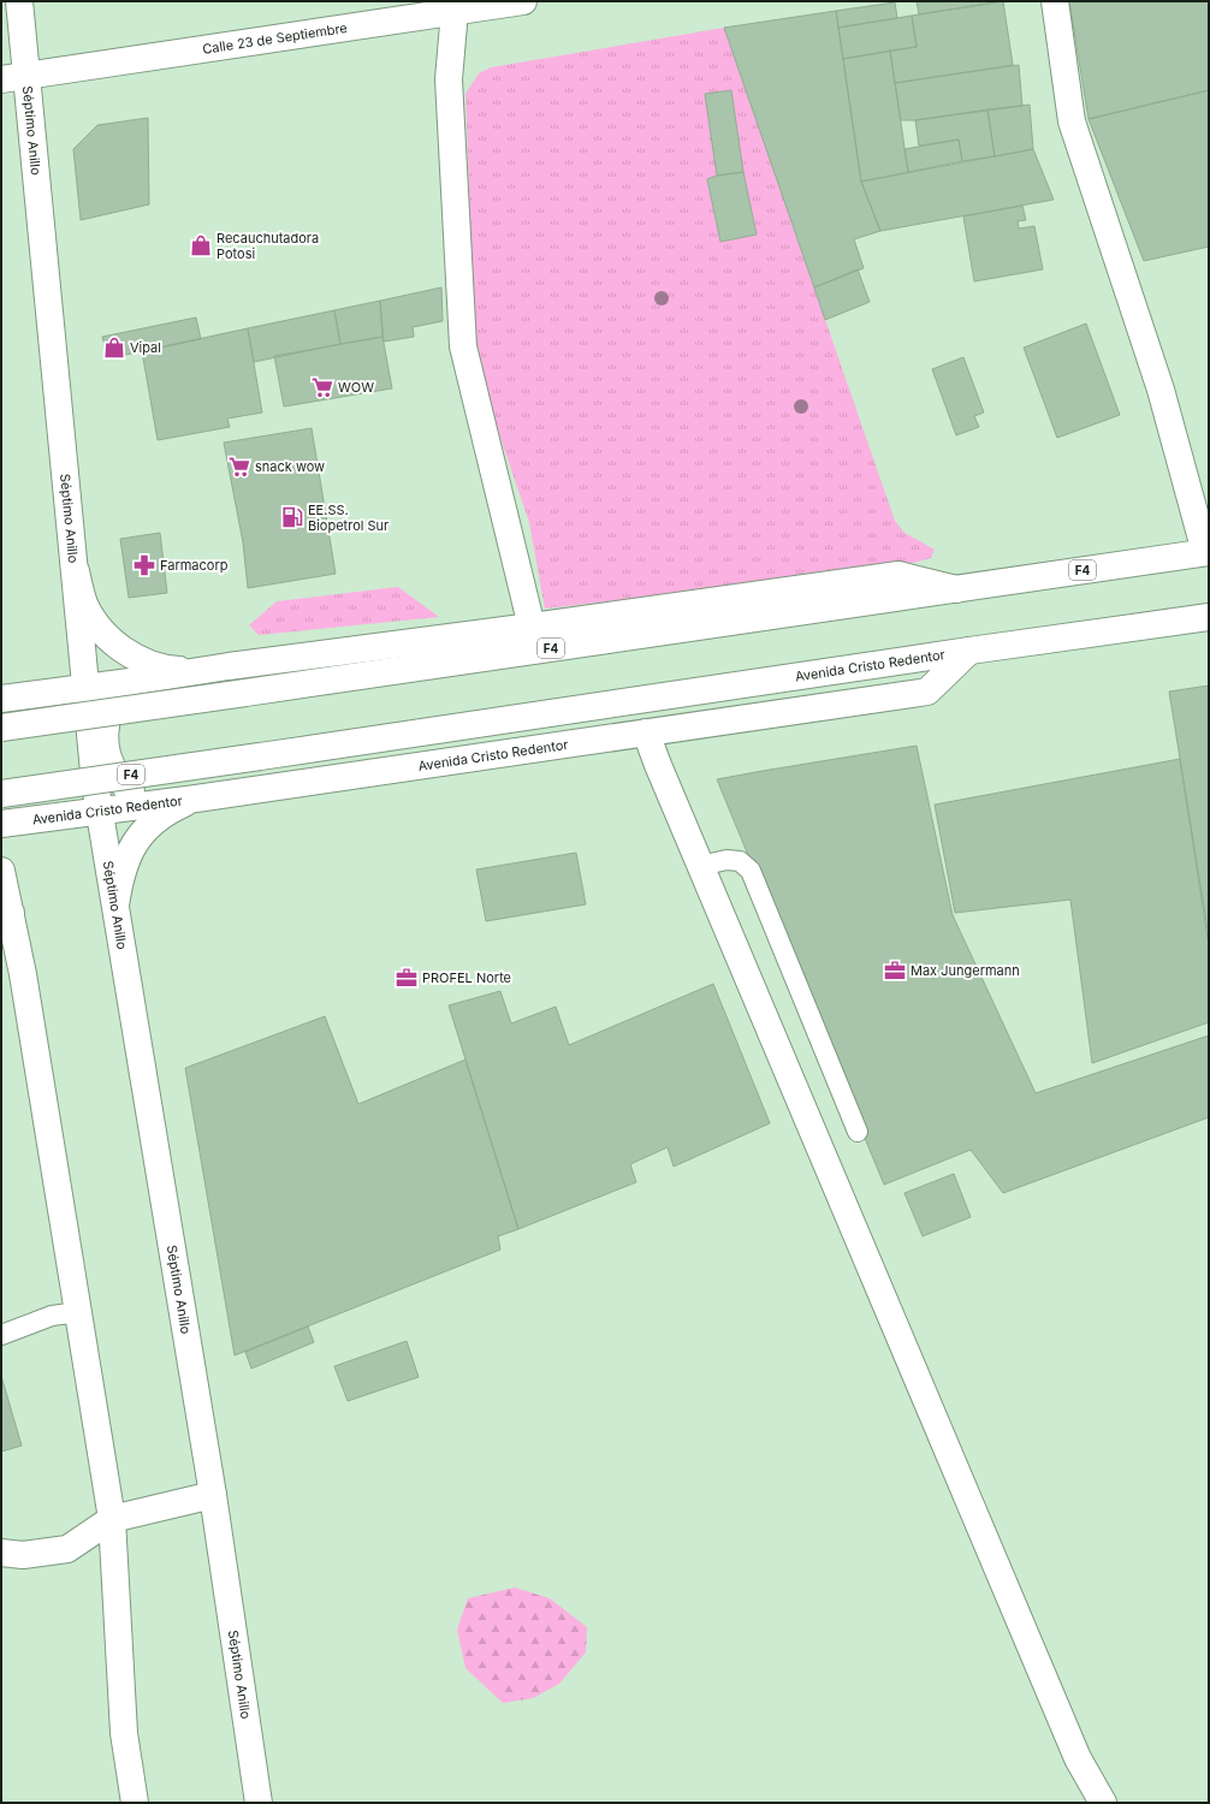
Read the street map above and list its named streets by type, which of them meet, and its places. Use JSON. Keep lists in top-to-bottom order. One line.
{"streets":{"main road":["Calle 23 de Septiembre","Séptimo Anillo","F4","Avenida Cristo Redentor"]},"crossings":[["Calle 23 de Septiembre","Séptimo Anillo"],["Séptimo Anillo","Avenida Cristo Redentor"]],"places":{"shop":["Recauchutadora Potosi","Vipal"],"supermarket":["WOW","snack wow"],"fuel station":["EE.SS. Biopetrol Sur"],"pharmacy":["Farmacorp"],"office":["Max Jungermann","PROFEL Norte"]}}
